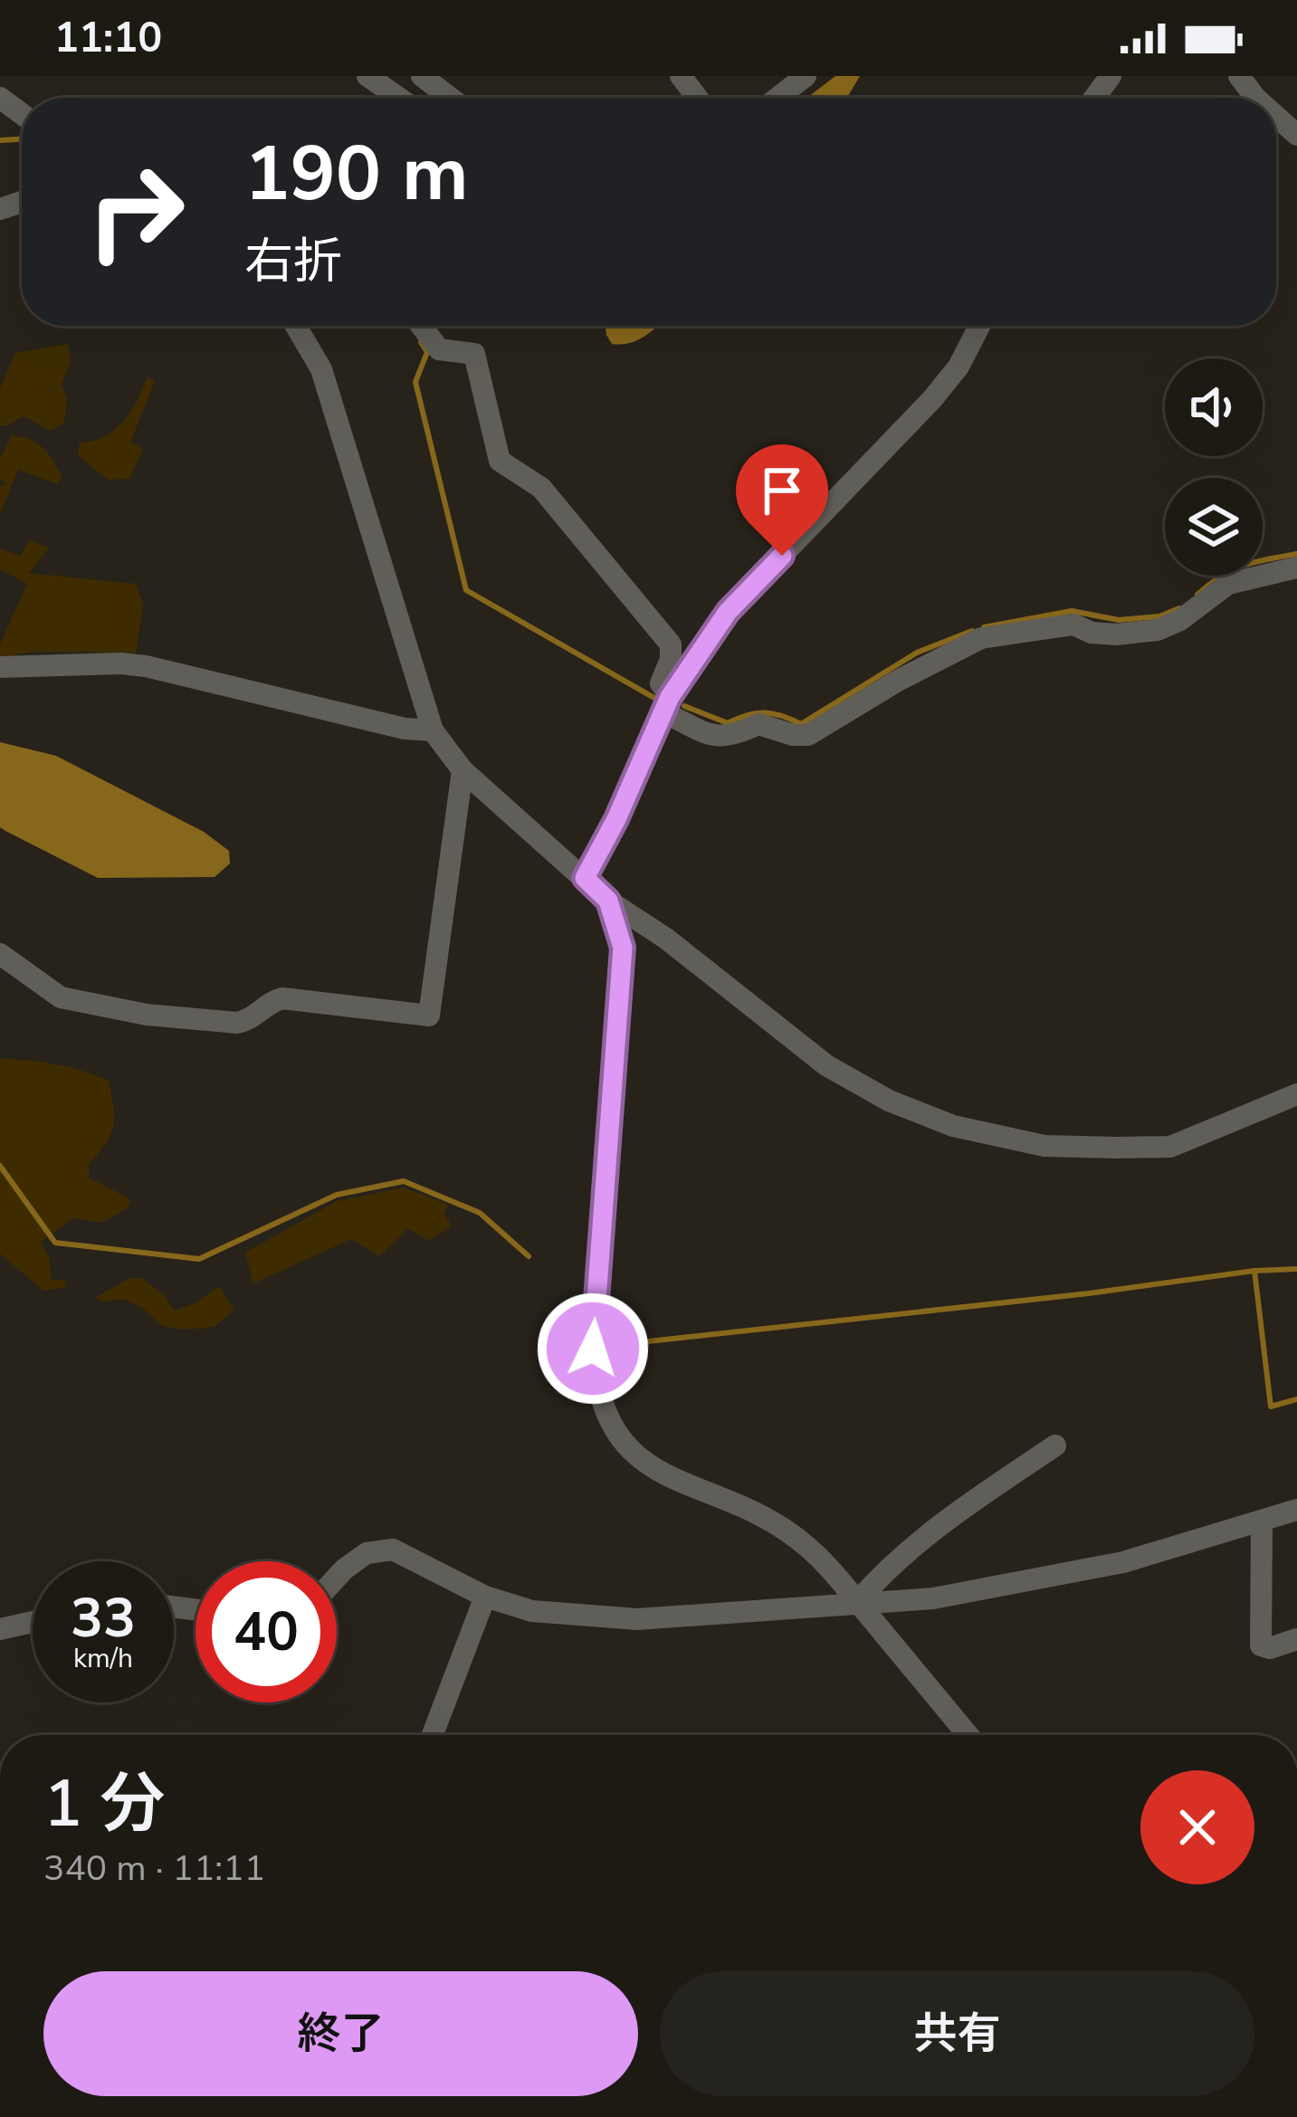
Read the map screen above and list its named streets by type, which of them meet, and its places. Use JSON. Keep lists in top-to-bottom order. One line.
{"page":{"status":"11:10","turn":["190 m","右折"],"speed":"33 km/h","limit":"40","heading":["1 分","340 m · 11:11"],"buttons":["終了","共有"]}}
